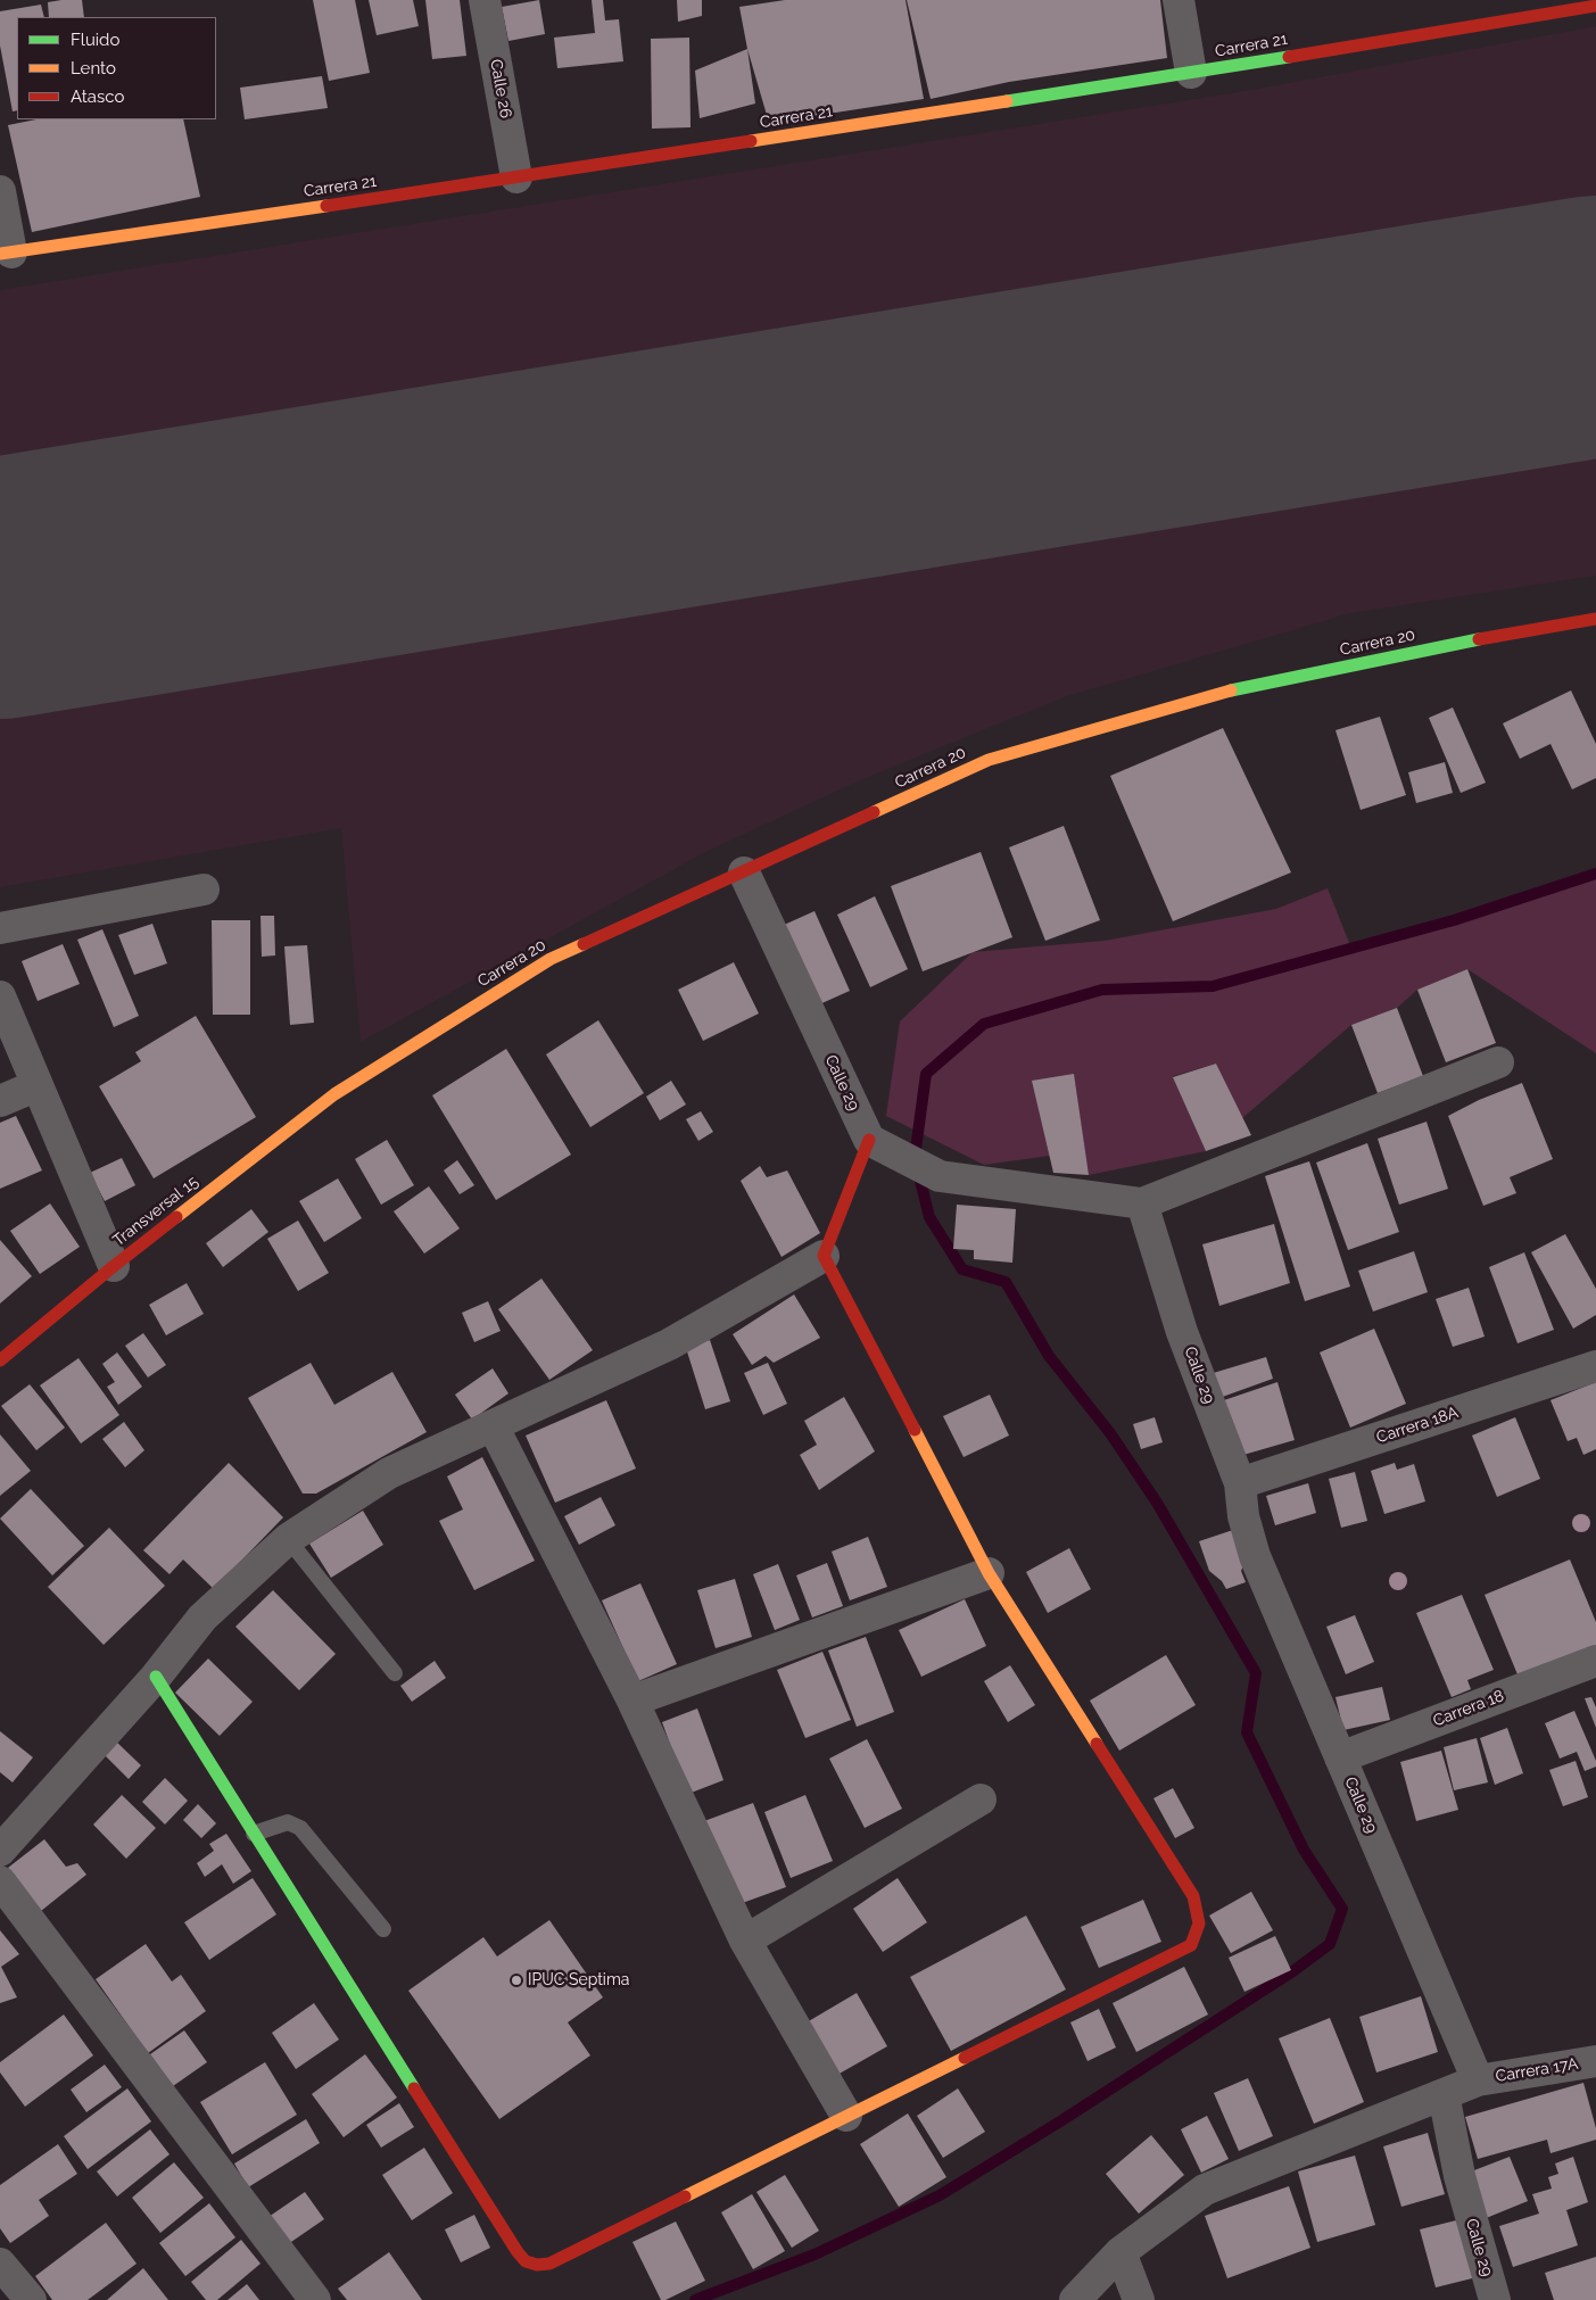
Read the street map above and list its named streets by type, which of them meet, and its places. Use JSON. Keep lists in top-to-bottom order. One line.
{"streets":{"street":["Carrera 21","Calle 26","Carrera 20","Calle 29","Transversal 15","Carrera 18A","Carrera 18","Carrera 17A"]},"crossings":[["Carrera 21","Calle 26"],["Carrera 20","Calle 29"],["Carrera 20","Transversal 15"],["Calle 29","Carrera 18A"],["Calle 29","Carrera 18"],["Calle 29","Carrera 17A"]],"places":["IPUC Septima"],"legend":["Fluido","Lento","Atasco"]}
